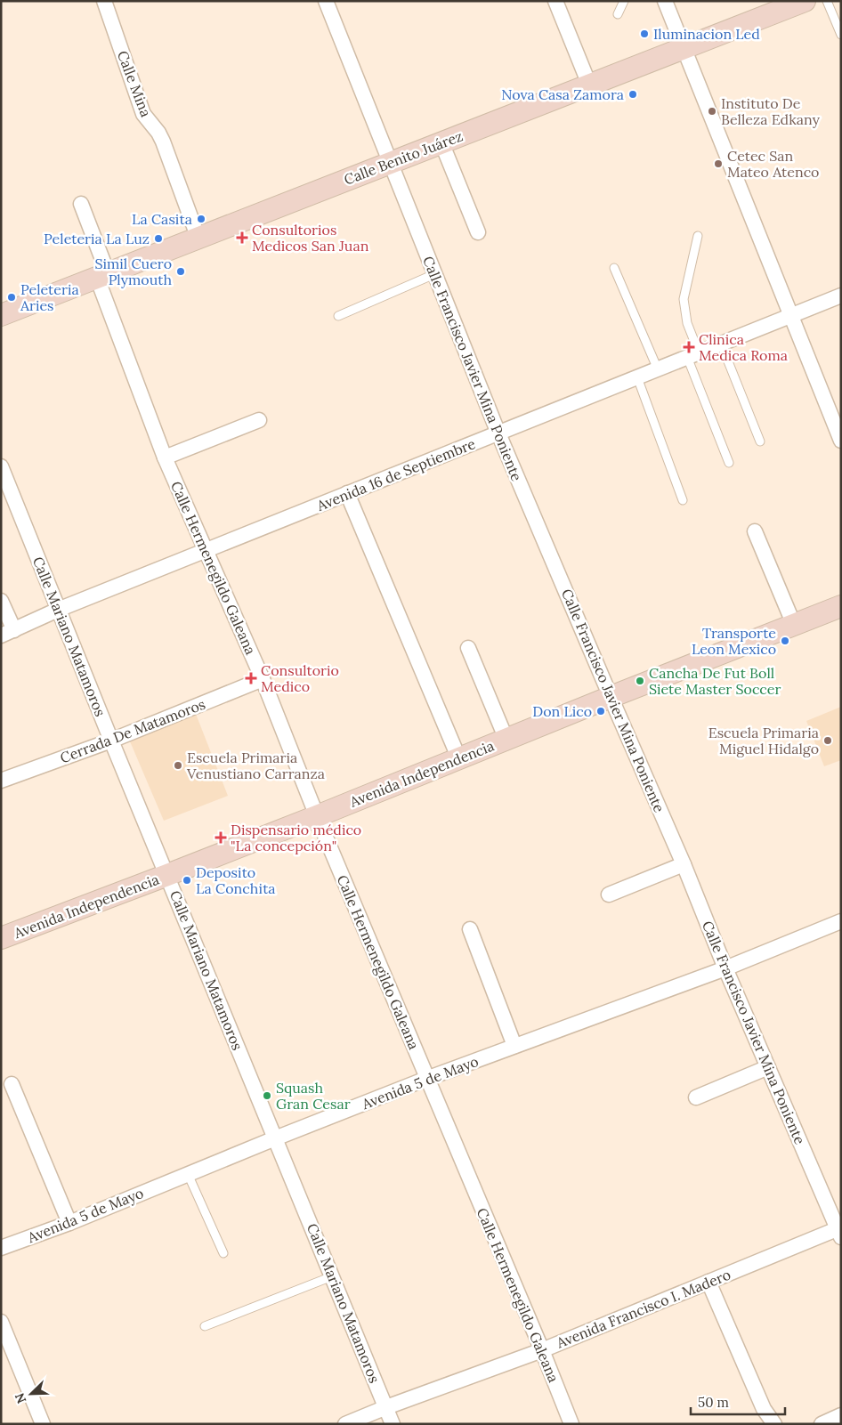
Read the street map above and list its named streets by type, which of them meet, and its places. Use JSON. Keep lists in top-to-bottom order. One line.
{"streets":{"main road":["Calle Benito Juárez","Avenida Independencia"],"street":["Calle Mina","Calle Francisco Javier Mina Poniente","Avenida 16 de Septiembre","Calle Hermenegildo Galeana","Calle Mariano Matamoros","Cerrada De Matamoros","Avenida 5 de Mayo","Avenida Francisco I. Madero"]},"crossings":[["Calle Mina","Calle Benito Juárez"],["Calle Benito Juárez","Calle Francisco Javier Mina Poniente"],["Calle Benito Juárez","Calle Hermenegildo Galeana"],["Calle Francisco Javier Mina Poniente","Avenida 16 de Septiembre"],["Calle Francisco Javier Mina Poniente","Avenida Independencia"],["Calle Francisco Javier Mina Poniente","Avenida 5 de Mayo"],["Calle Francisco Javier Mina Poniente","Avenida Francisco I. Madero"],["Avenida 16 de Septiembre","Calle Hermenegildo Galeana"],["Avenida 16 de Septiembre","Calle Mariano Matamoros"],["Calle Hermenegildo Galeana","Cerrada De Matamoros"],["Calle Hermenegildo Galeana","Avenida Independencia"],["Calle Hermenegildo Galeana","Avenida 5 de Mayo"],["Calle Hermenegildo Galeana","Avenida Francisco I. Madero"],["Calle Mariano Matamoros","Cerrada De Matamoros"],["Calle Mariano Matamoros","Avenida Independencia"],["Calle Mariano Matamoros","Avenida 5 de Mayo"],["Calle Mariano Matamoros","Avenida Francisco I. Madero"]],"places":{"other":["Iluminacion Led","Nova Casa Zamora","Instituto De Belleza Edkany","Cetec San Mateo Atenco","La Casita","Peleteria La Luz","Simil Cuero Plymouth","Peleteria Aries","Transporte Leon Mexico","Cancha De Fut Boll Siete Master Soccer","Don Lico","Escuela Primaria Miguel Hidalgo","Escuela Primaria Venustiano Carranza","Deposito La Conchita","Squash Gran Cesar"],"health":["Consultorios Medicos San Juan","Clinica Medica Roma","Consultorio Medico","Dispensario médico \"La concepción\""]},"scale_bar":"50 m","north":"bottom left"}
